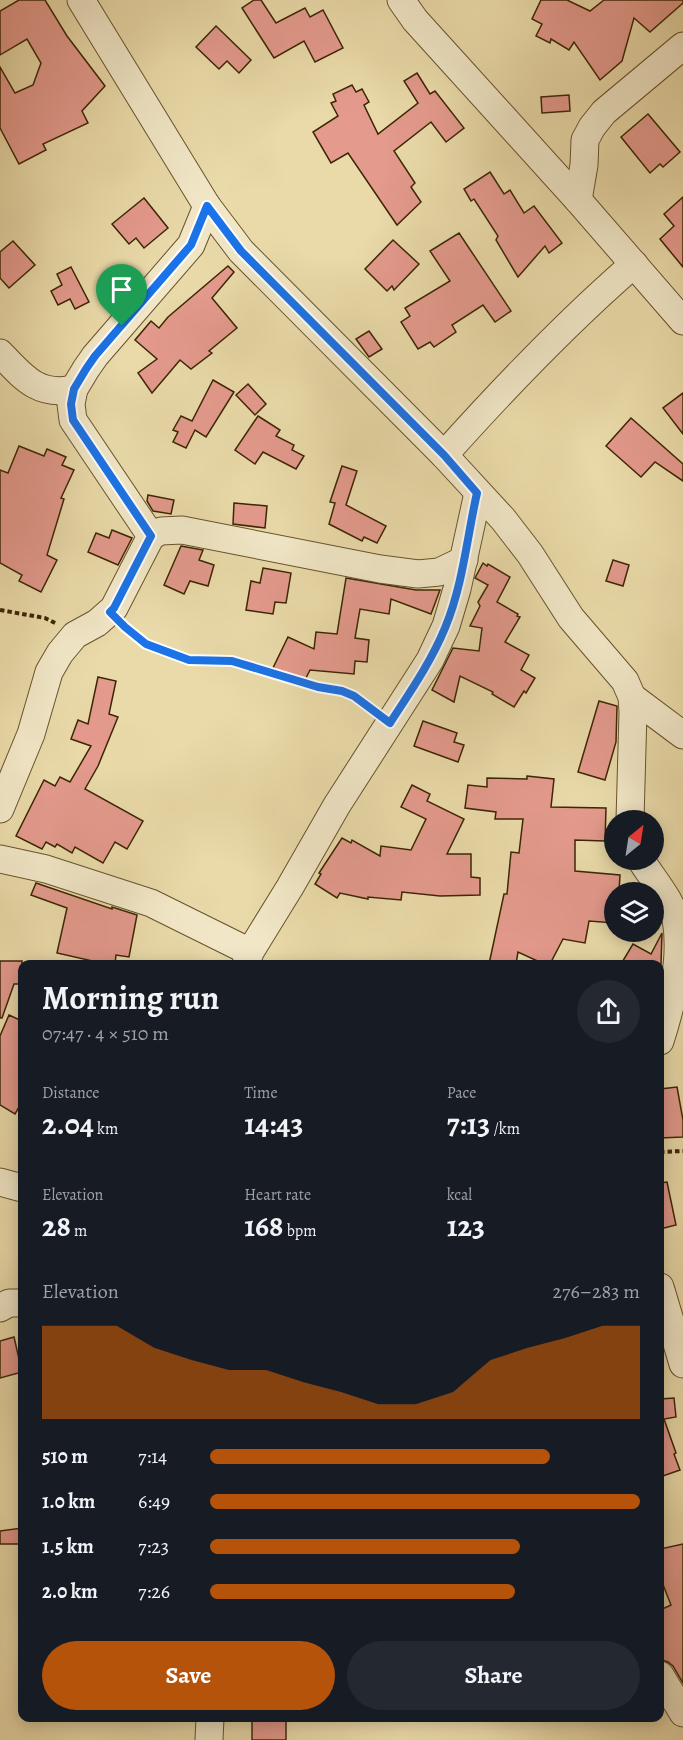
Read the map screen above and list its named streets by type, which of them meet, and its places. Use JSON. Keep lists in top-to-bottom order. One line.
{"north":"top right","page":{"heading":["Morning run","07:47 · 4 × 510 m"],"stats":[["Distance","2.04 km"],["Time","14:43"],["Pace","7:13 /km"],["Elevation","28 m"],["Heart rate","168 bpm"],["kcal","123"]],"chart":["Elevation","276–283 m"],"list":[{"name":"510 m","note":"7:14"},{"name":"1.0 km","note":"6:49"},{"name":"1.5 km","note":"7:23"},{"name":"2.0 km","note":"7:26"}],"buttons":["Save","Share"]}}
